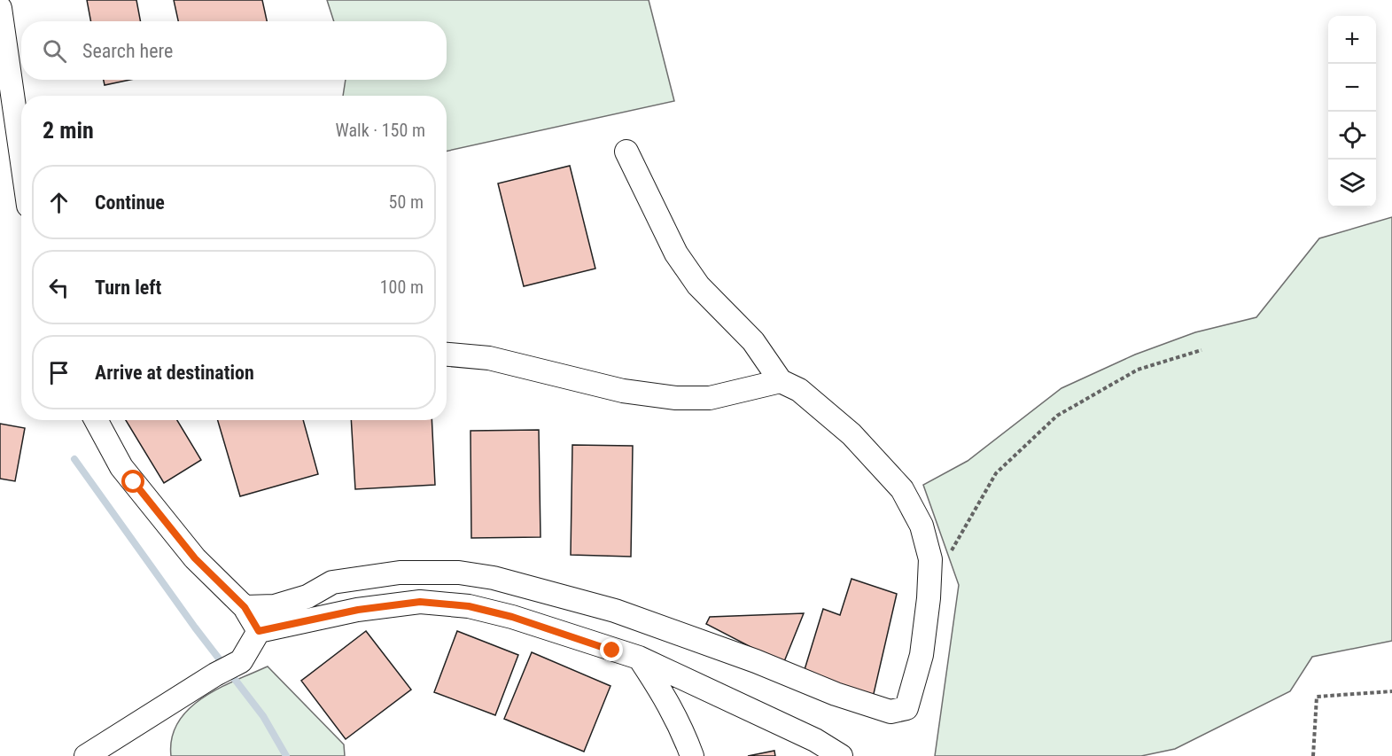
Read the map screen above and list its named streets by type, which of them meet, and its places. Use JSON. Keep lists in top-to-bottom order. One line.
{"page":{"map_buttons":["+","−"],"search":"Search here","heading":["2 min","Walk · 150 m"],"list":[["Continue","50 m"],["Turn left","100 m"],"Arrive at destination"]}}
